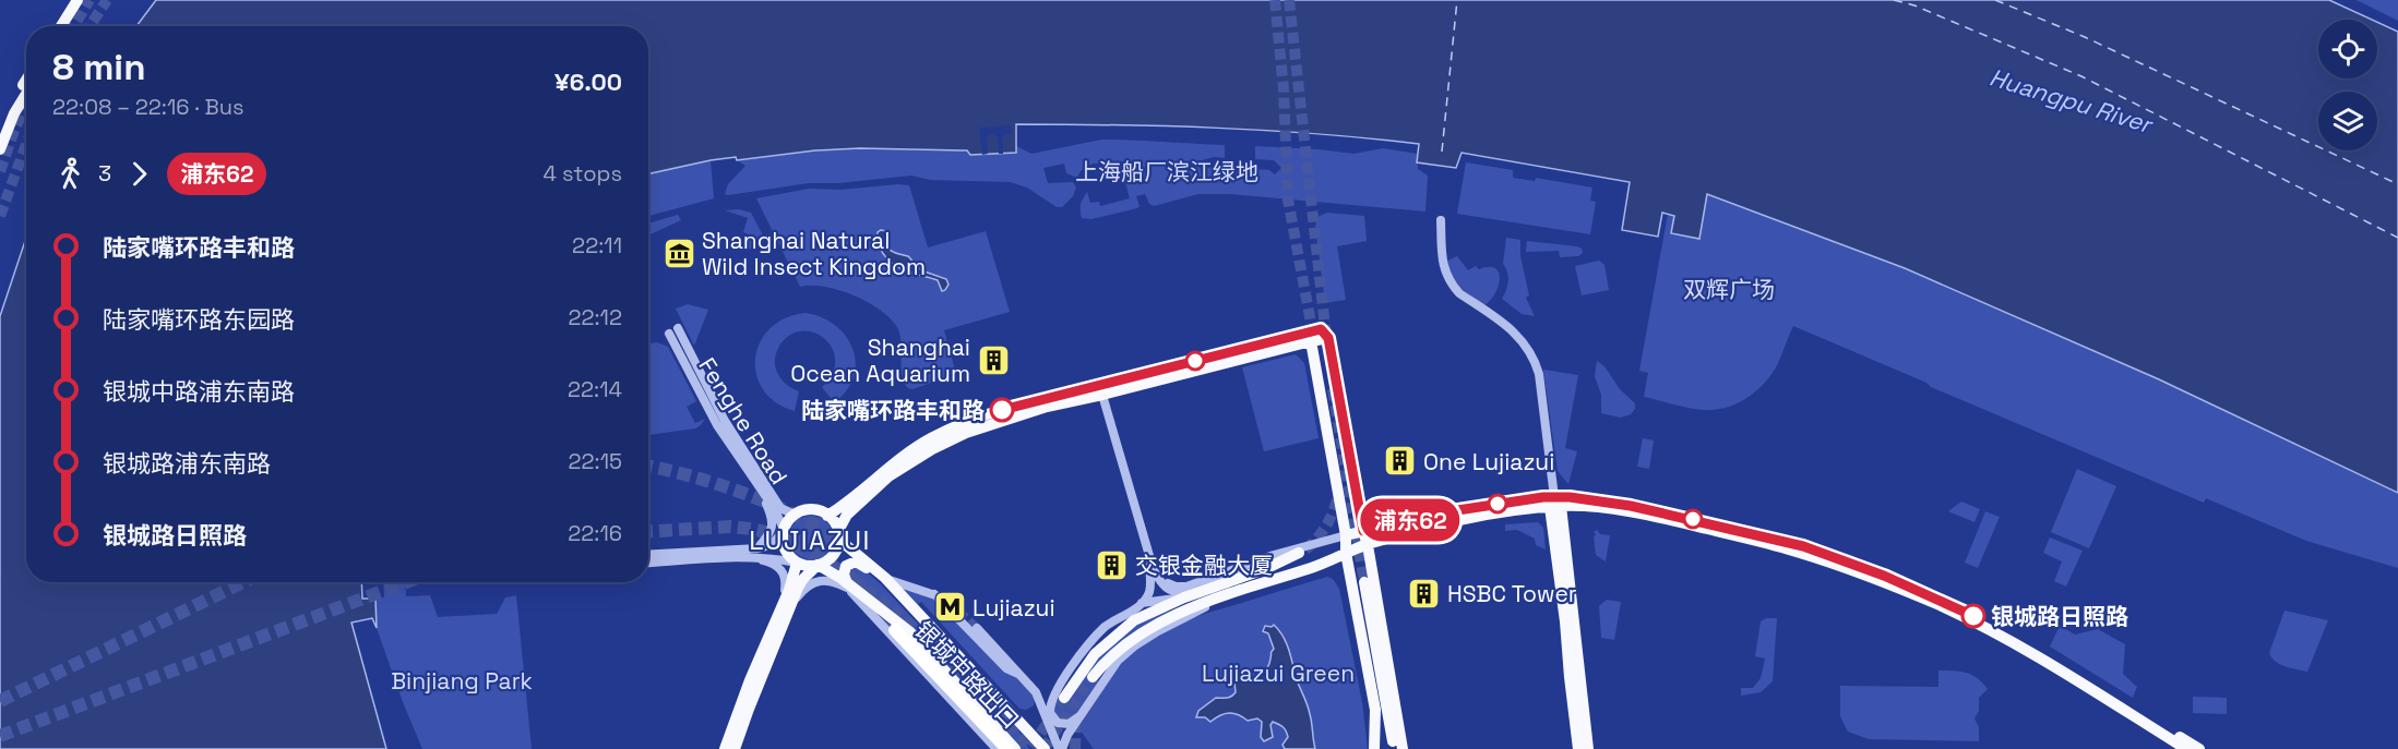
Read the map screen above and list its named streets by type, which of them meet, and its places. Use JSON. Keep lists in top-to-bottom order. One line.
{"streets":{"highway":["银城中路出口"],"street":["Fenghe Road"]},"districts":["LUJIAZUI"],"water":["Huangpu River"],"parks":["上海船厂滨江绿地","双辉广场","Lujiazui Green","Binjiang Park"],"places":{"museum":["Shanghai Natural Wild Insect Kingdom"],"building":["Shanghai Ocean Aquarium","One Lujiazui","交银金融大厦","HSBC Tower"],"other":["陆家嘴环路丰和路","银城路日照路"],"metro station":["Lujiazui"]},"lines":["bus line 浦东62"],"page":{"on_map":"浦东62","heading":["8 min","22:08 – 22:16 · Bus","¥6.00"],"legs":["3","浦东62","4 stops"],"list":[{"name":"陆家嘴环路丰和路","value":"22:11"},{"name":"陆家嘴环路东园路","value":"22:12"},{"name":"银城中路浦东南路","value":"22:14"},{"name":"银城路浦东南路","value":"22:15"},{"name":"银城路日照路","value":"22:16"}]}}
